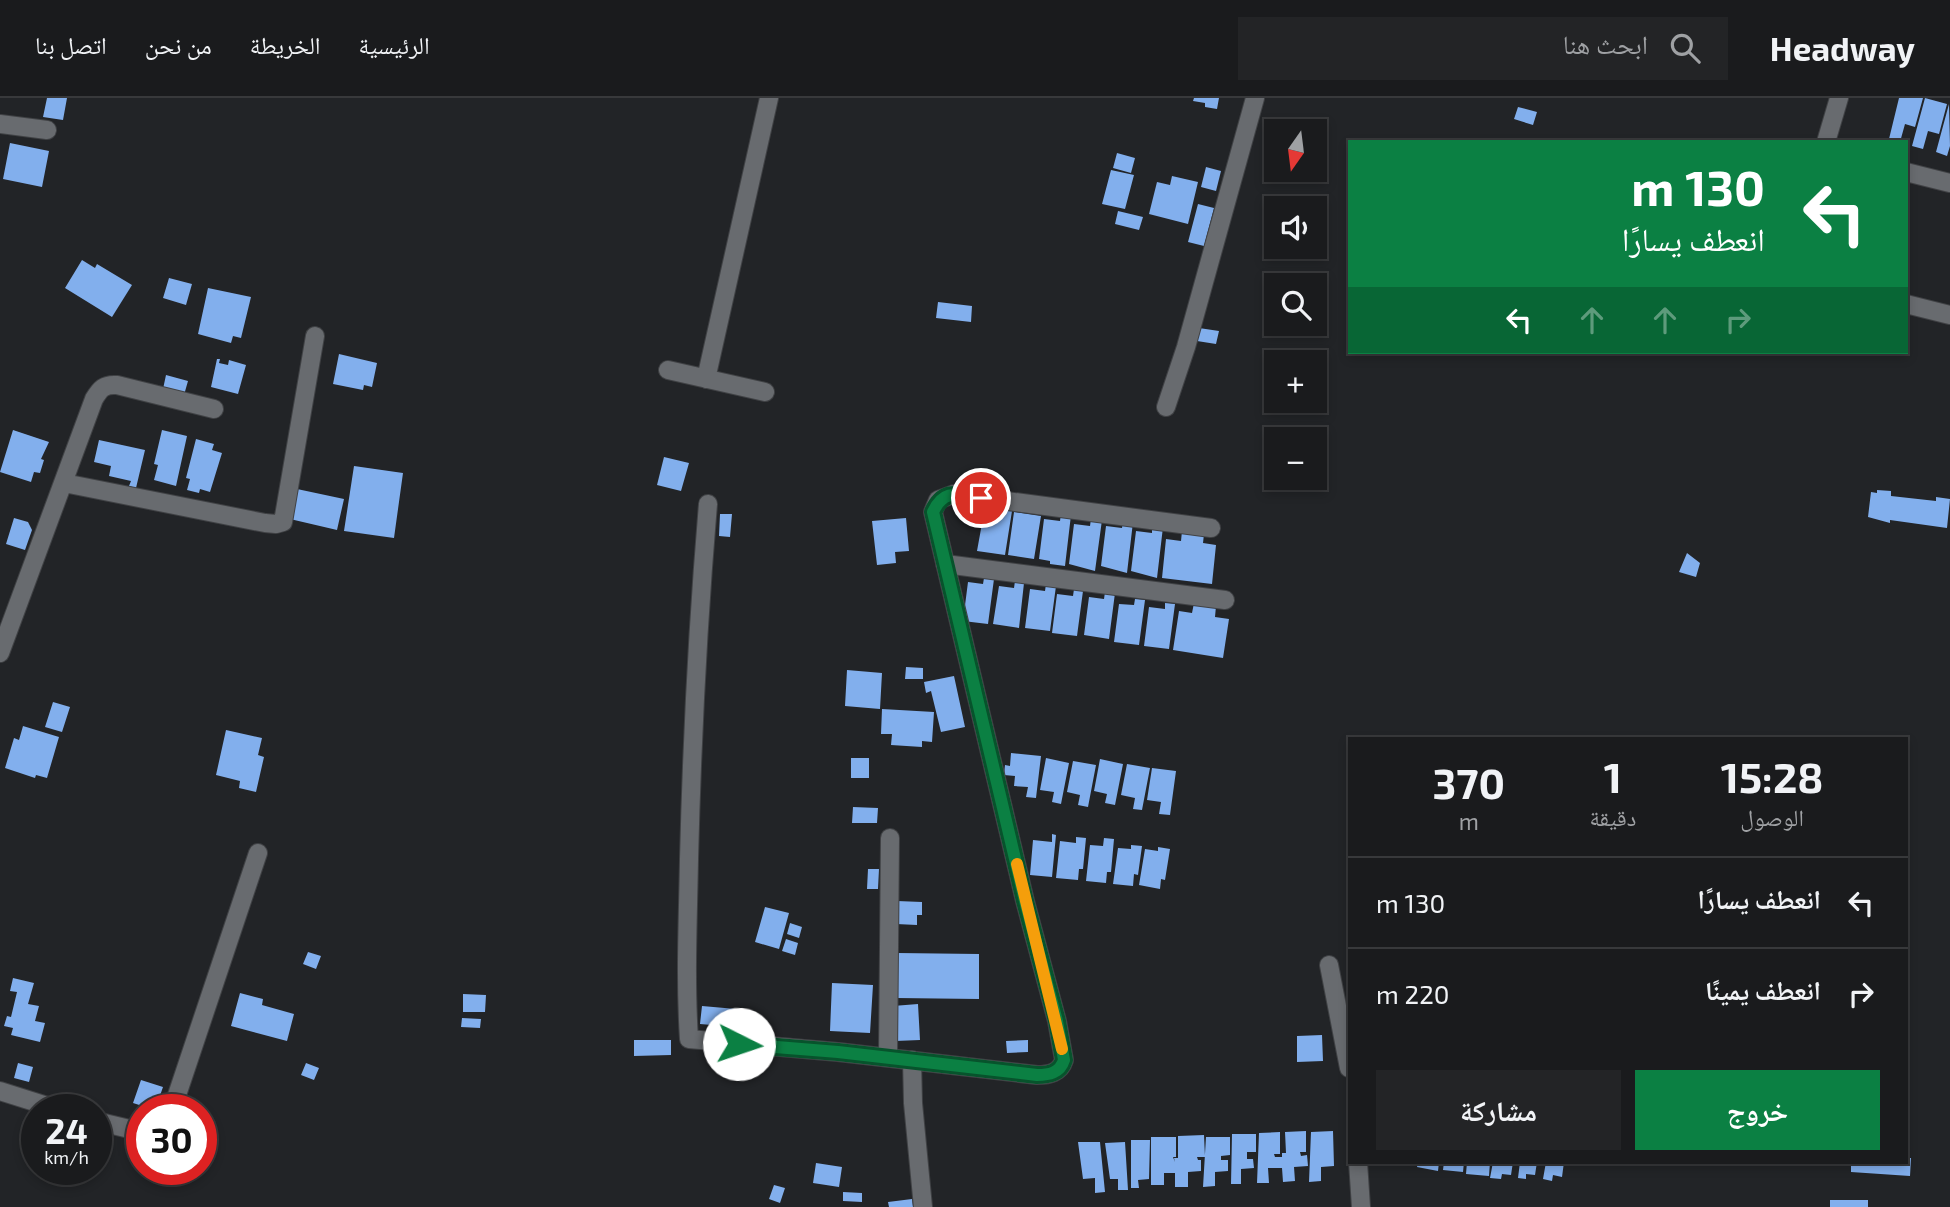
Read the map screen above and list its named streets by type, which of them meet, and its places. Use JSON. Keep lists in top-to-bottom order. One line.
{"north":"bottom","page":{"header":"Headway","search":"ابحث هنا","nav":["الرئيسية","الخريطة","من نحن","اتصل بنا"],"map_buttons":["+","−"],"turn":["130 m","انعطف يسارًا"],"eta":["15:28","الوصول","1","دقيقة","370","m"],"list":[{"name":"انعطف يسارًا","value":"130 m"},{"name":"انعطف يمينًا","value":"220 m"}],"buttons":["خروج","مشاركة"],"speed":"24 km/h","limit":"30"}}
